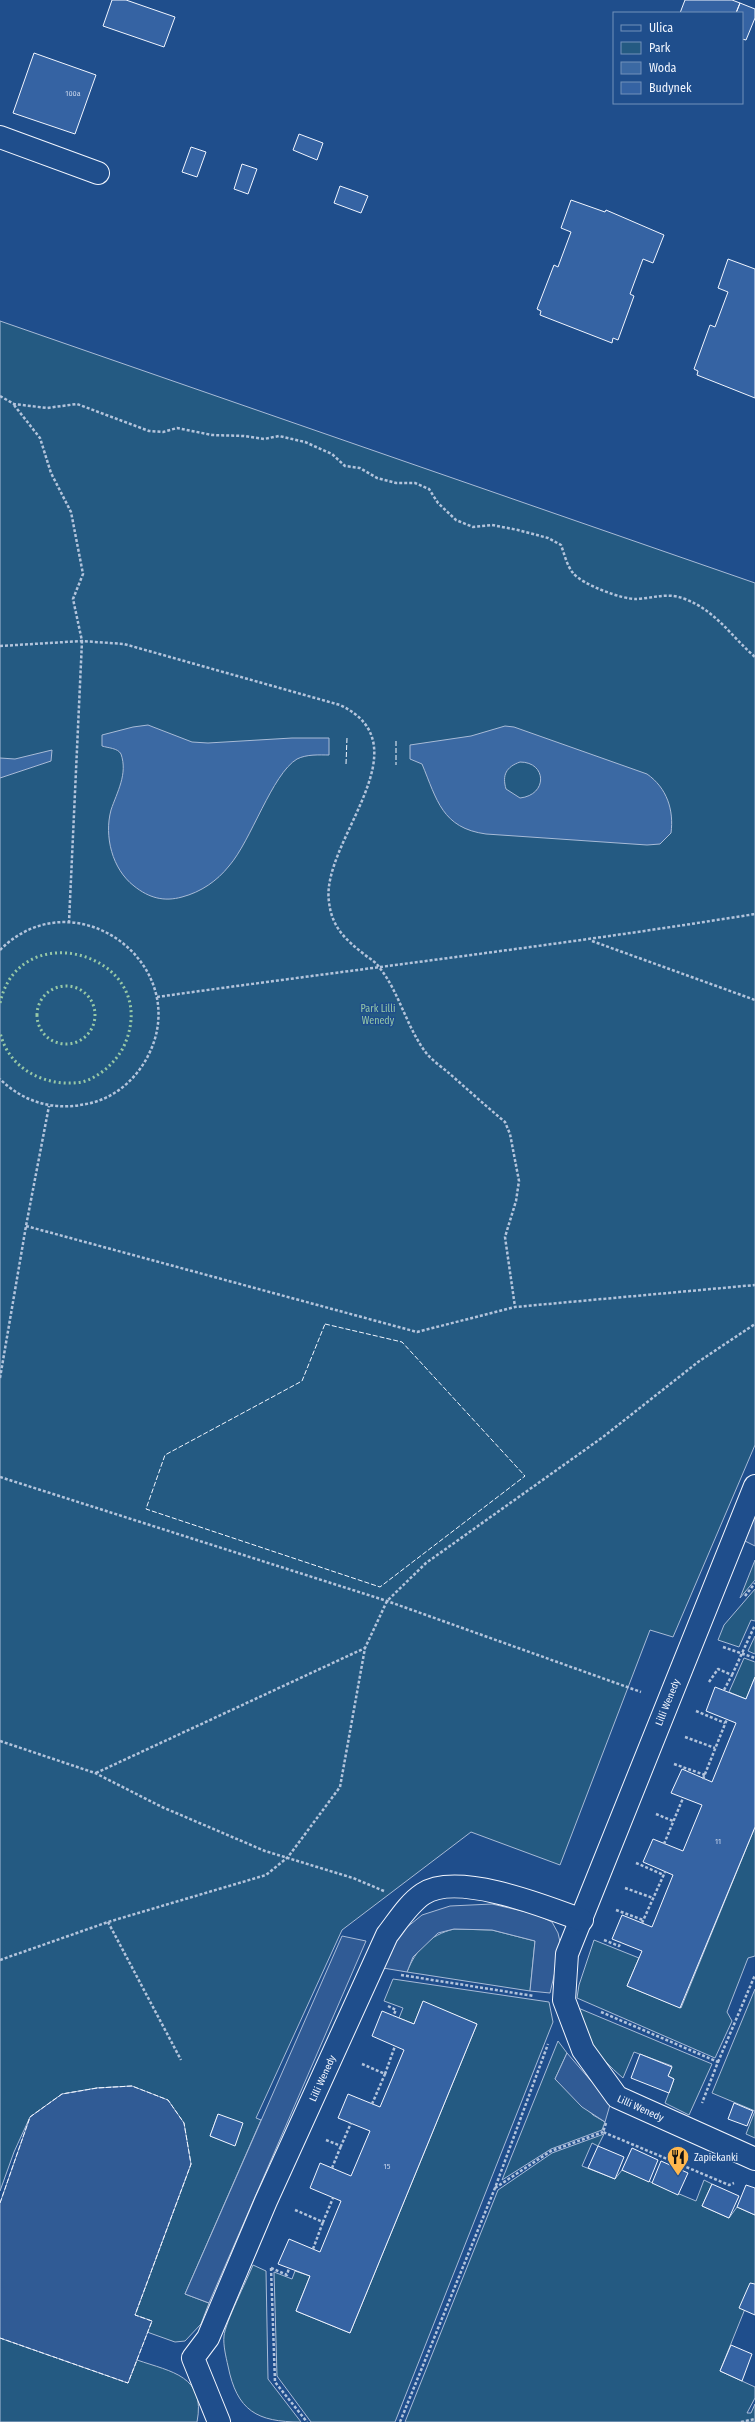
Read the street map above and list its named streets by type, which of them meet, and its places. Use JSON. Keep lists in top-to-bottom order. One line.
{"streets":{"street":["Lilli Wenedy"]},"parks":["Park Lilli Wenedy"],"places":{"restaurant":["Zapiekanki"]},"house_numbers":["100a","11","15"],"legend":["Ulica","Park","Woda","Budynek"]}
